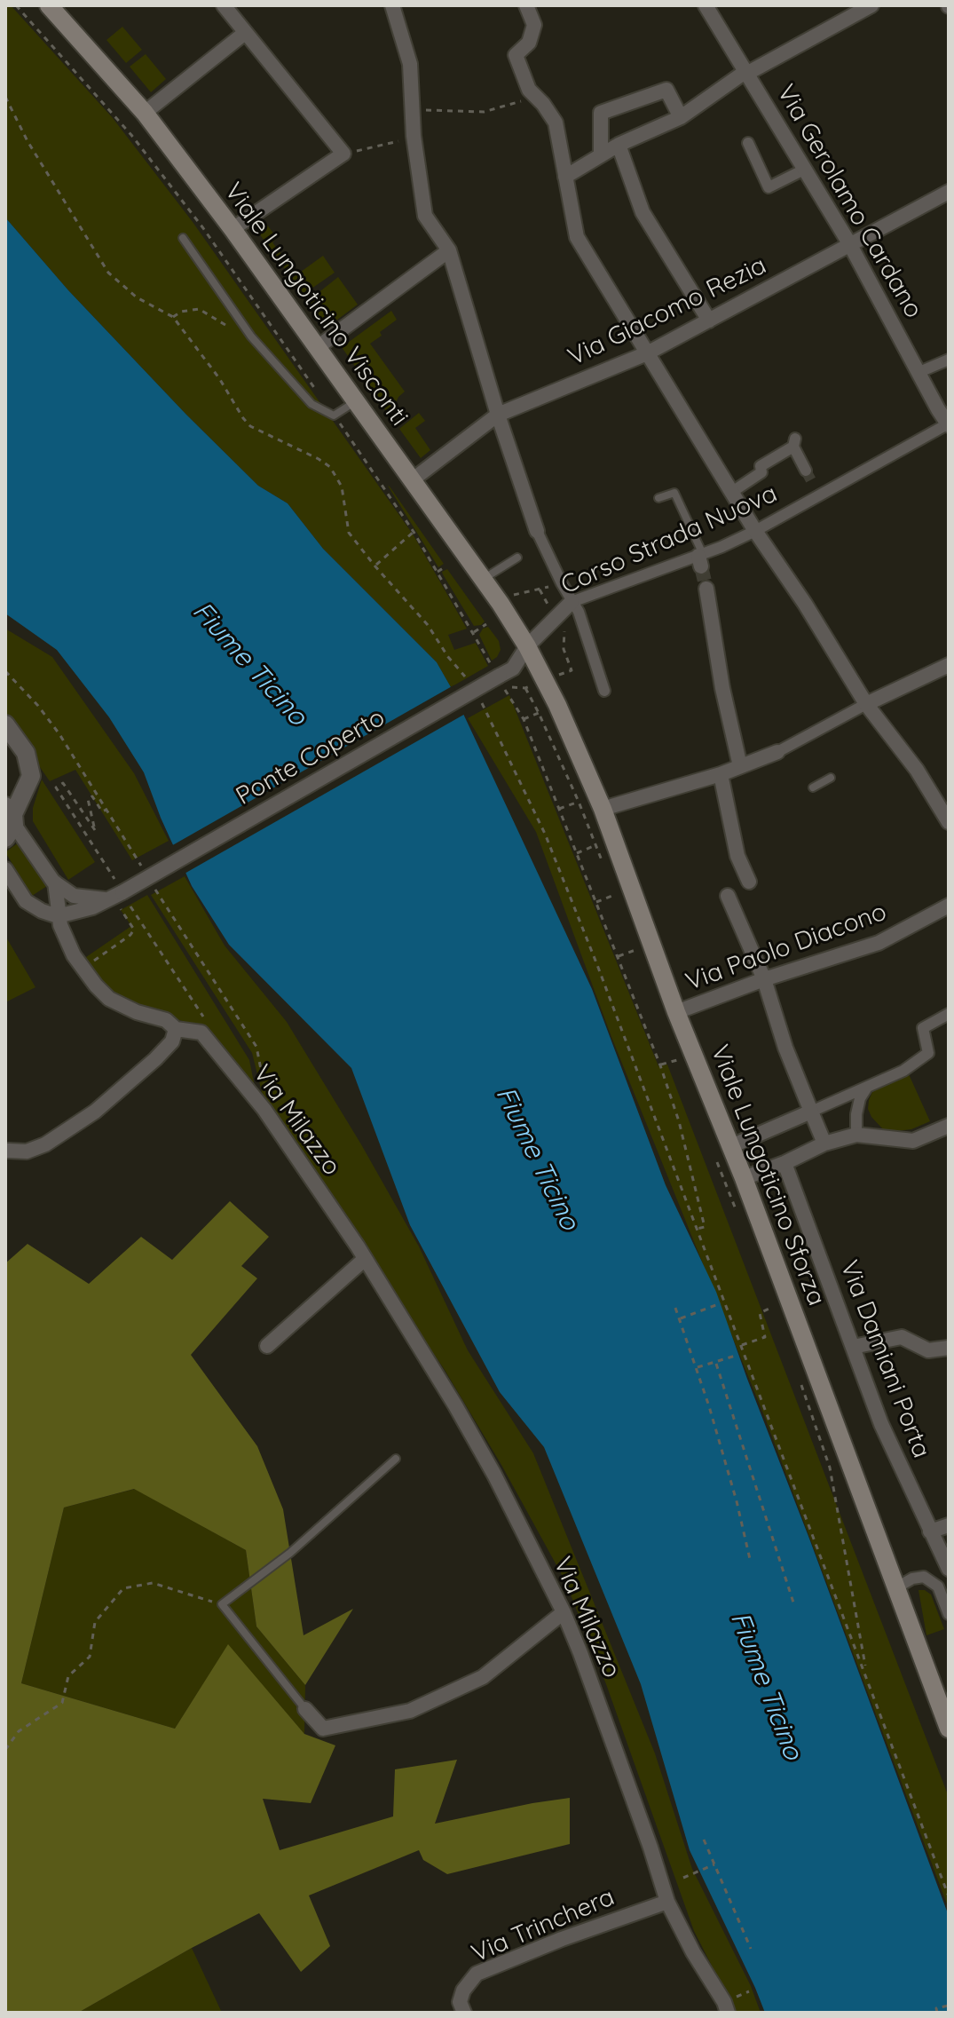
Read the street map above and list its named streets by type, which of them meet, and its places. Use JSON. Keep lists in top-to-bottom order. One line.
{"streets":{"main road":["Viale Lungoticino Visconti","Viale Lungoticino Sforza"],"street":["Via Gerolamo Cardano","Via Giacomo Rezia","Corso Strada Nuova","Ponte Coperto","Via Paolo Diacono","Via Milazzo","Via Damiani Porta","Via Trinchera"]},"crossings":[["Via Gerolamo Cardano","Via Giacomo Rezia"],["Via Gerolamo Cardano","Corso Strada Nuova"],["Viale Lungoticino Visconti","Via Giacomo Rezia"],["Viale Lungoticino Visconti","Corso Strada Nuova"],["Viale Lungoticino Visconti","Ponte Coperto"],["Viale Lungoticino Visconti","Viale Lungoticino Sforza"],["Corso Strada Nuova","Ponte Coperto"],["Corso Strada Nuova","Viale Lungoticino Sforza"],["Ponte Coperto","Via Milazzo"],["Ponte Coperto","Viale Lungoticino Sforza"],["Via Paolo Diacono","Viale Lungoticino Sforza"],["Via Milazzo","Via Trinchera"]],"water":["Fiume Ticino"]}
